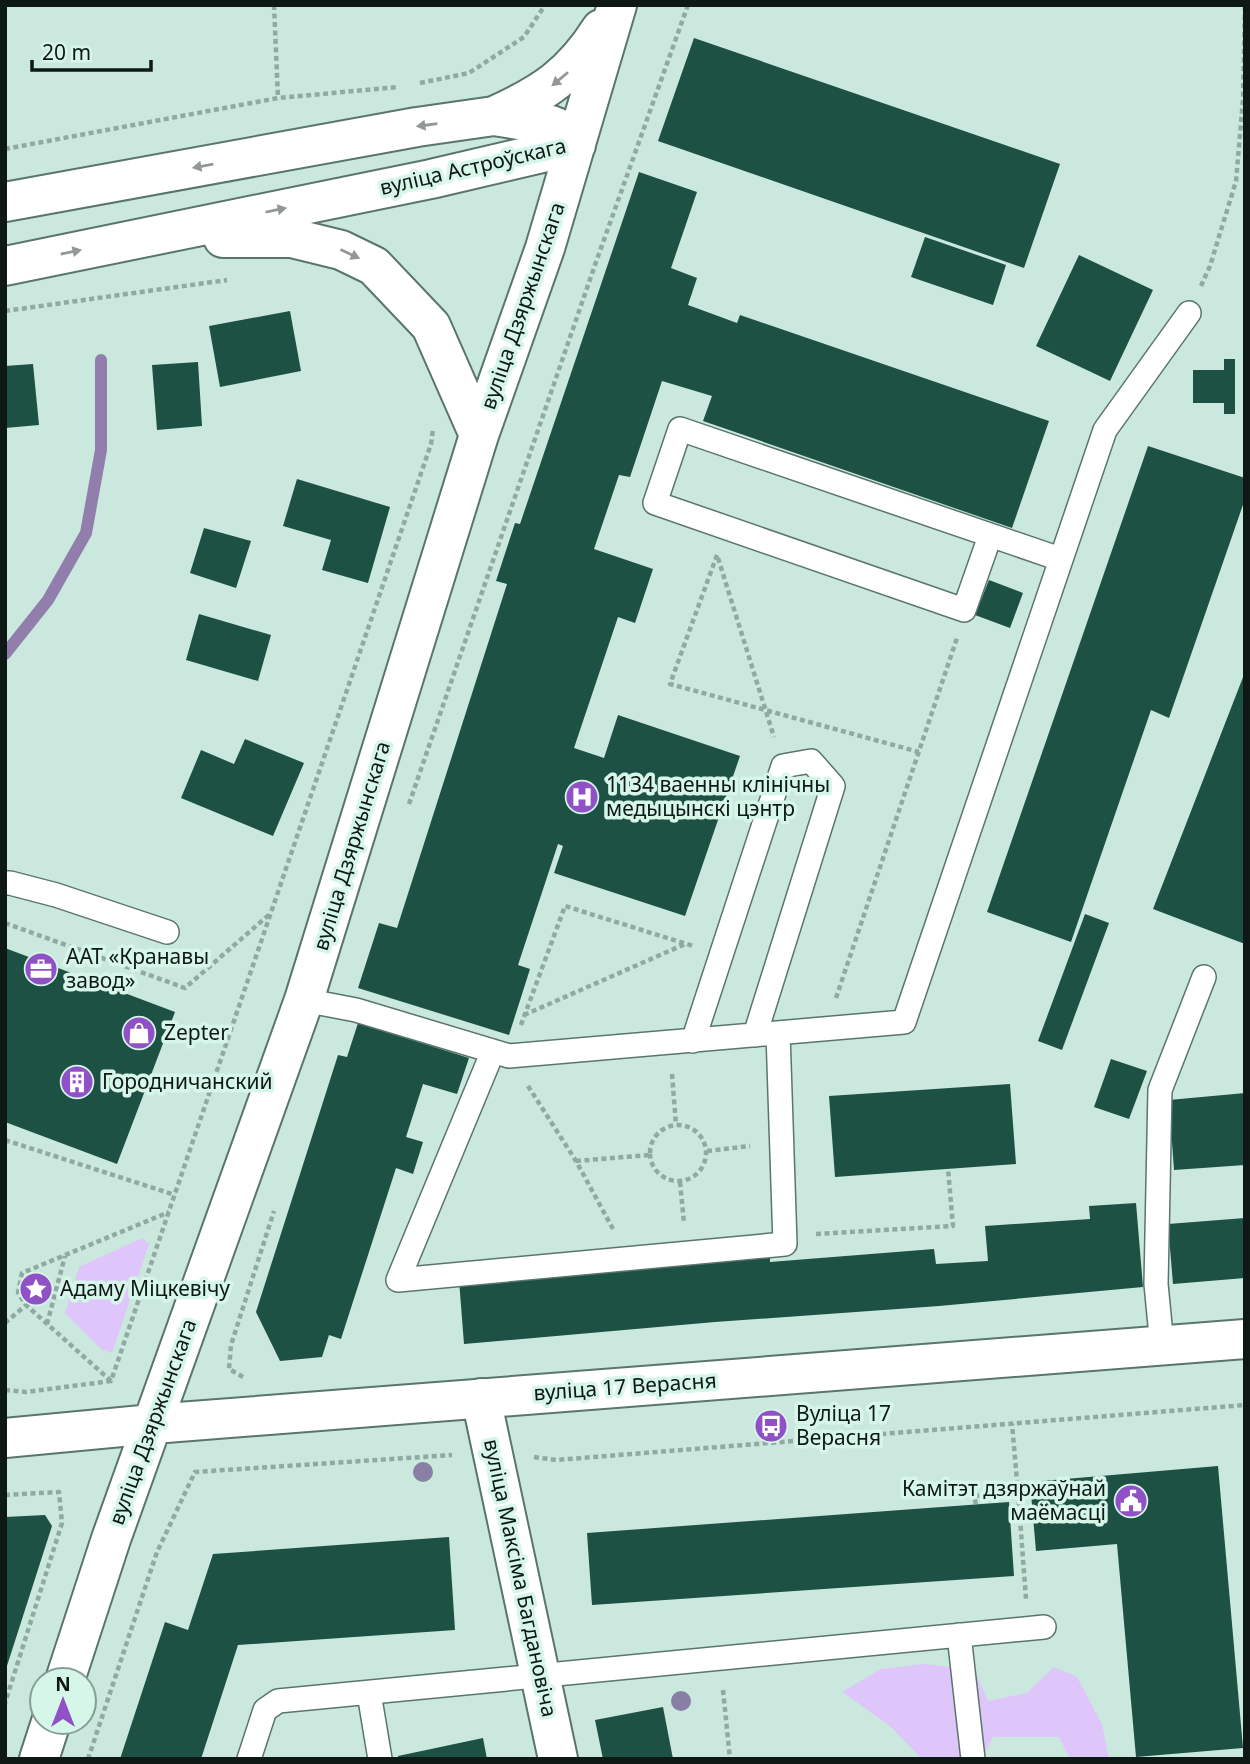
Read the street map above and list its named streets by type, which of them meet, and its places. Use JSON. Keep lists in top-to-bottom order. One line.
{"streets":{"main road":["вуліца Астроўскага","вуліца Дзяржынскага","вуліца 17 Верасня","вуліца Максіма Багдановіча"]},"crossings":[["вуліца Астроўскага","вуліца Дзяржынскага"],["вуліца Дзяржынскага","вуліца 17 Верасня"],["вуліца 17 Верасня","вуліца Максіма Багдановіча"]],"places":{"hospital":["1134 ваенны клінічны медыцынскі цэнтр"],"office":["ААТ «Кранавы завод»"],"shop":["Zepter"],"building":["Городничанский"],"place":["Адаму Міцкевічу"],"bus stop":["Вуліца 17 Верасня"],"public building":["Камітэт дзяржаўнай маёмасці"]},"scale_bar":"20 m","north":"top"}
